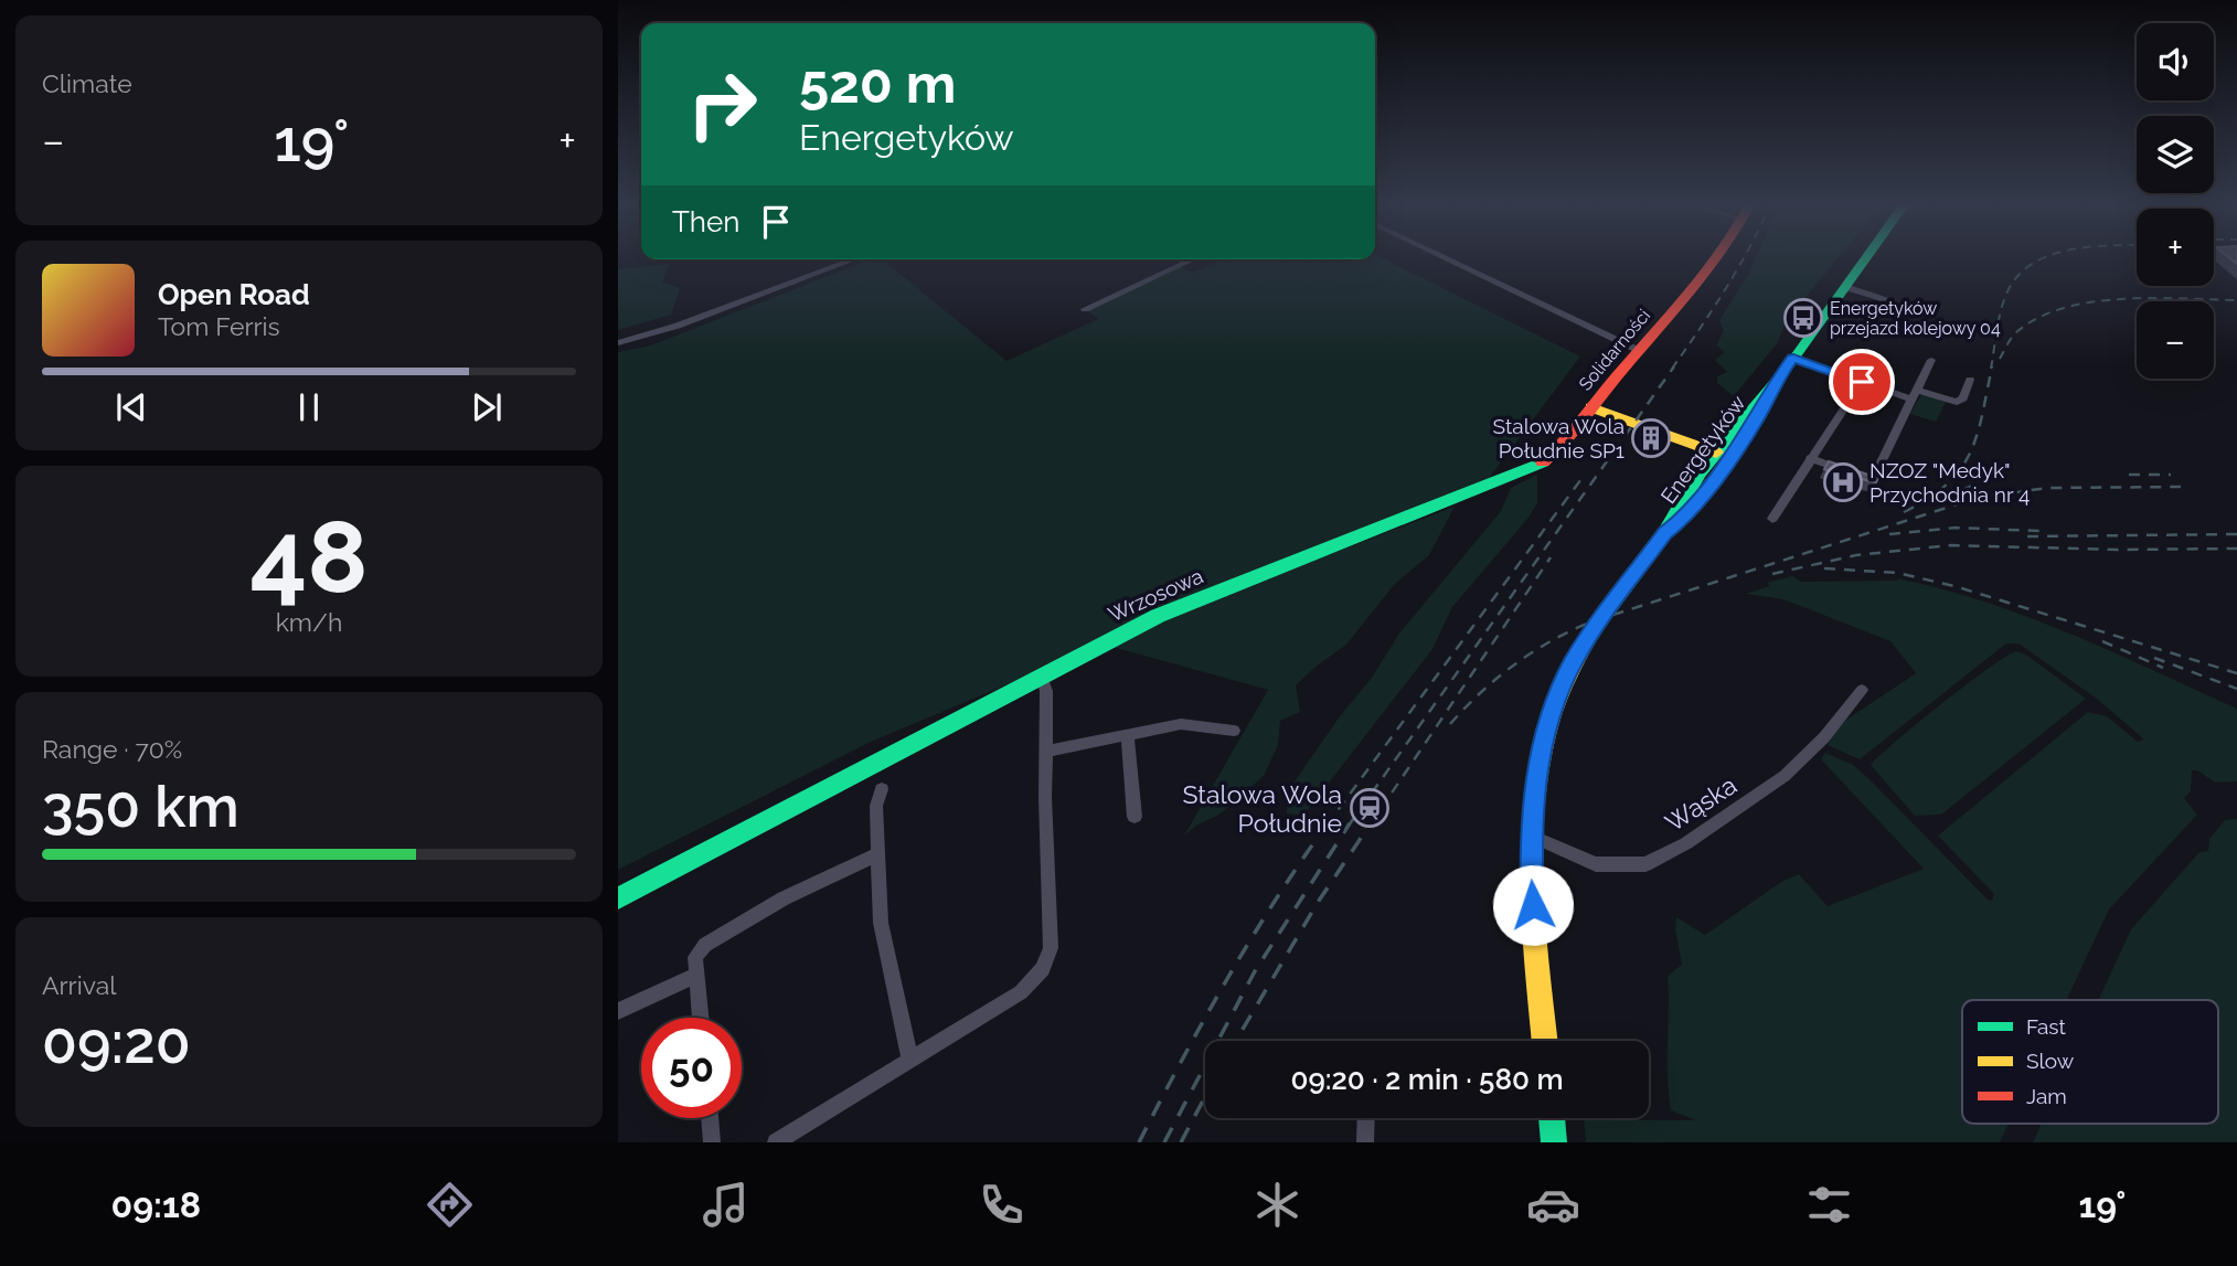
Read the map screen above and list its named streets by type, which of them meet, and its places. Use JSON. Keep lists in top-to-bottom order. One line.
{"streets":{"street":["Solidarności","Energetyków","Wrzosowa","Wąska"]},"crossings":[["Solidarności","Wrzosowa"],["Energetyków","Wąska"]],"places":{"bus stop":["Energetyków przejazd kolejowy 04"],"building":["Stalowa Wola Południe SP1"],"hospital":["NZOZ \"Medyk\" Przychodnia nr 4"],"station":["Stalowa Wola Południe"]},"legend":["Fast","Slow","Jam"],"page":{"tile":["Climate",["48","km/h"],["Range · 70%","350 km"],["Arrival","09:20"]],"map_buttons":["+","−"],"turn":["520 m","Energetyków"],"heat":["−","19°","+"],"then":"Then","song":["Open Road","Tom Ferris"],"limit":"50","trip":"09:20 · 2 min · 580 m","tabs":["09:18","19°"]}}
